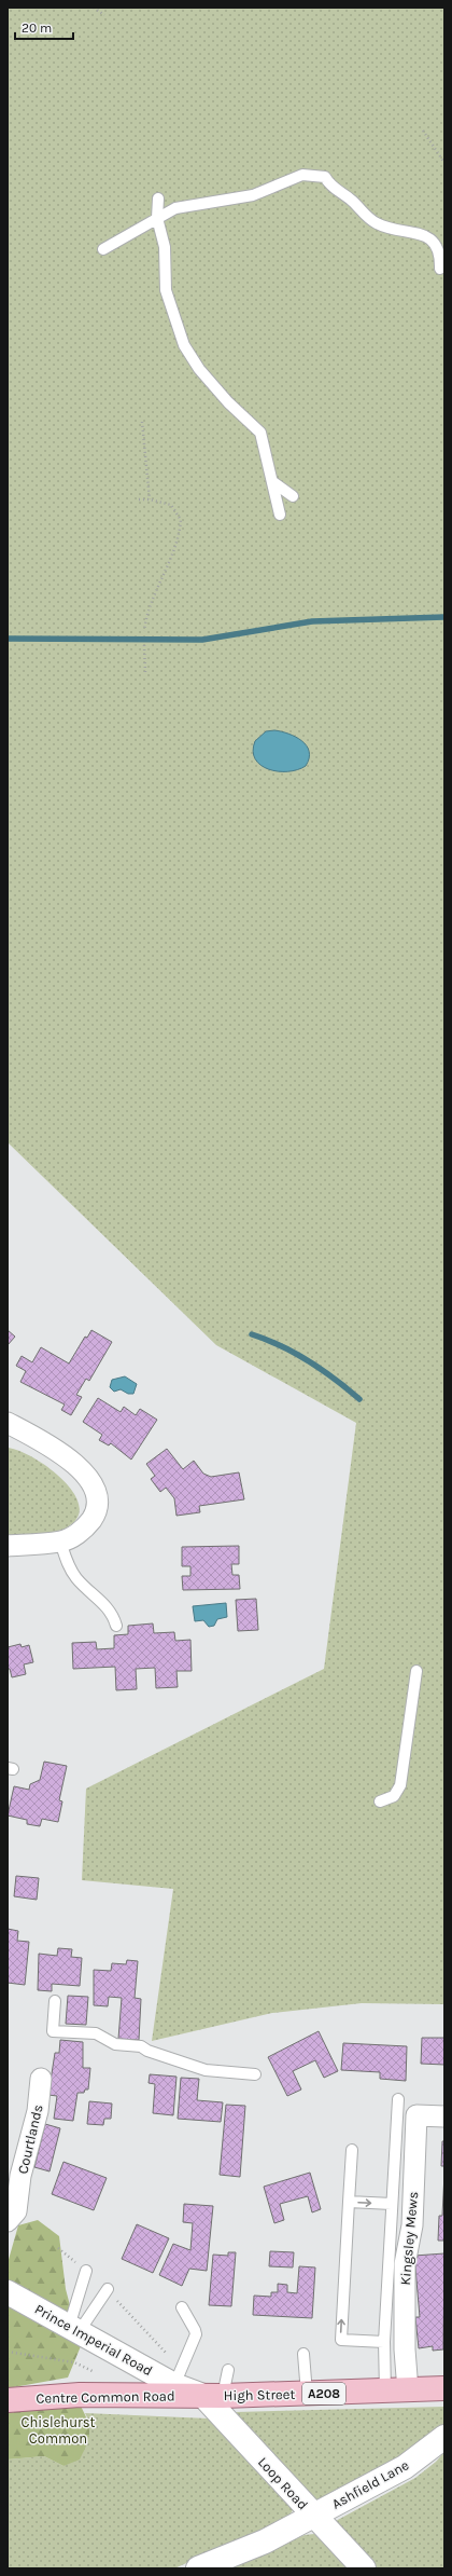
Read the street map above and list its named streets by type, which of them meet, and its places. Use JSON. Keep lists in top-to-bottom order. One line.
{"streets":{"main road":["Prince Imperial Road","A208","High Street","Centre Common Road","Loop Road","Ashfield Lane"],"street":["Courtlands","Kingsley Mews"]},"crossings":[["Kingsley Mews","High Street"],["Prince Imperial Road","High Street"],["Prince Imperial Road","Centre Common Road"],["Prince Imperial Road","Loop Road"],["High Street","Centre Common Road"],["High Street","Loop Road"],["Centre Common Road","Loop Road"],["Loop Road","Ashfield Lane"]],"parks":["Chislehurst Common"],"scale_bar":"20 m"}
